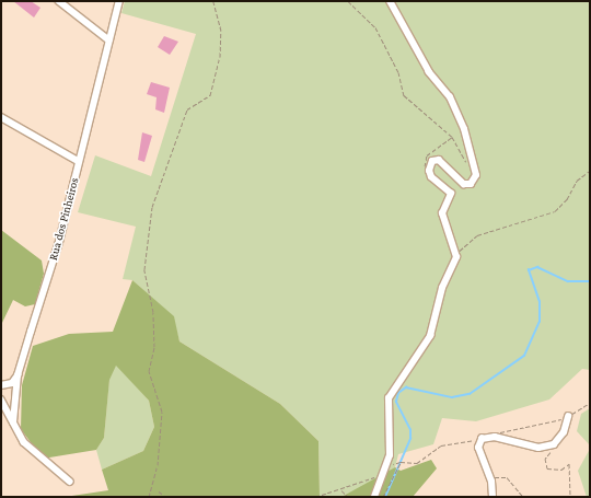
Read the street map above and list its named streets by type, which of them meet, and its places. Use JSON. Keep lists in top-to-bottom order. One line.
{"streets":{"street":["Rua dos Pinheiros"]}}
